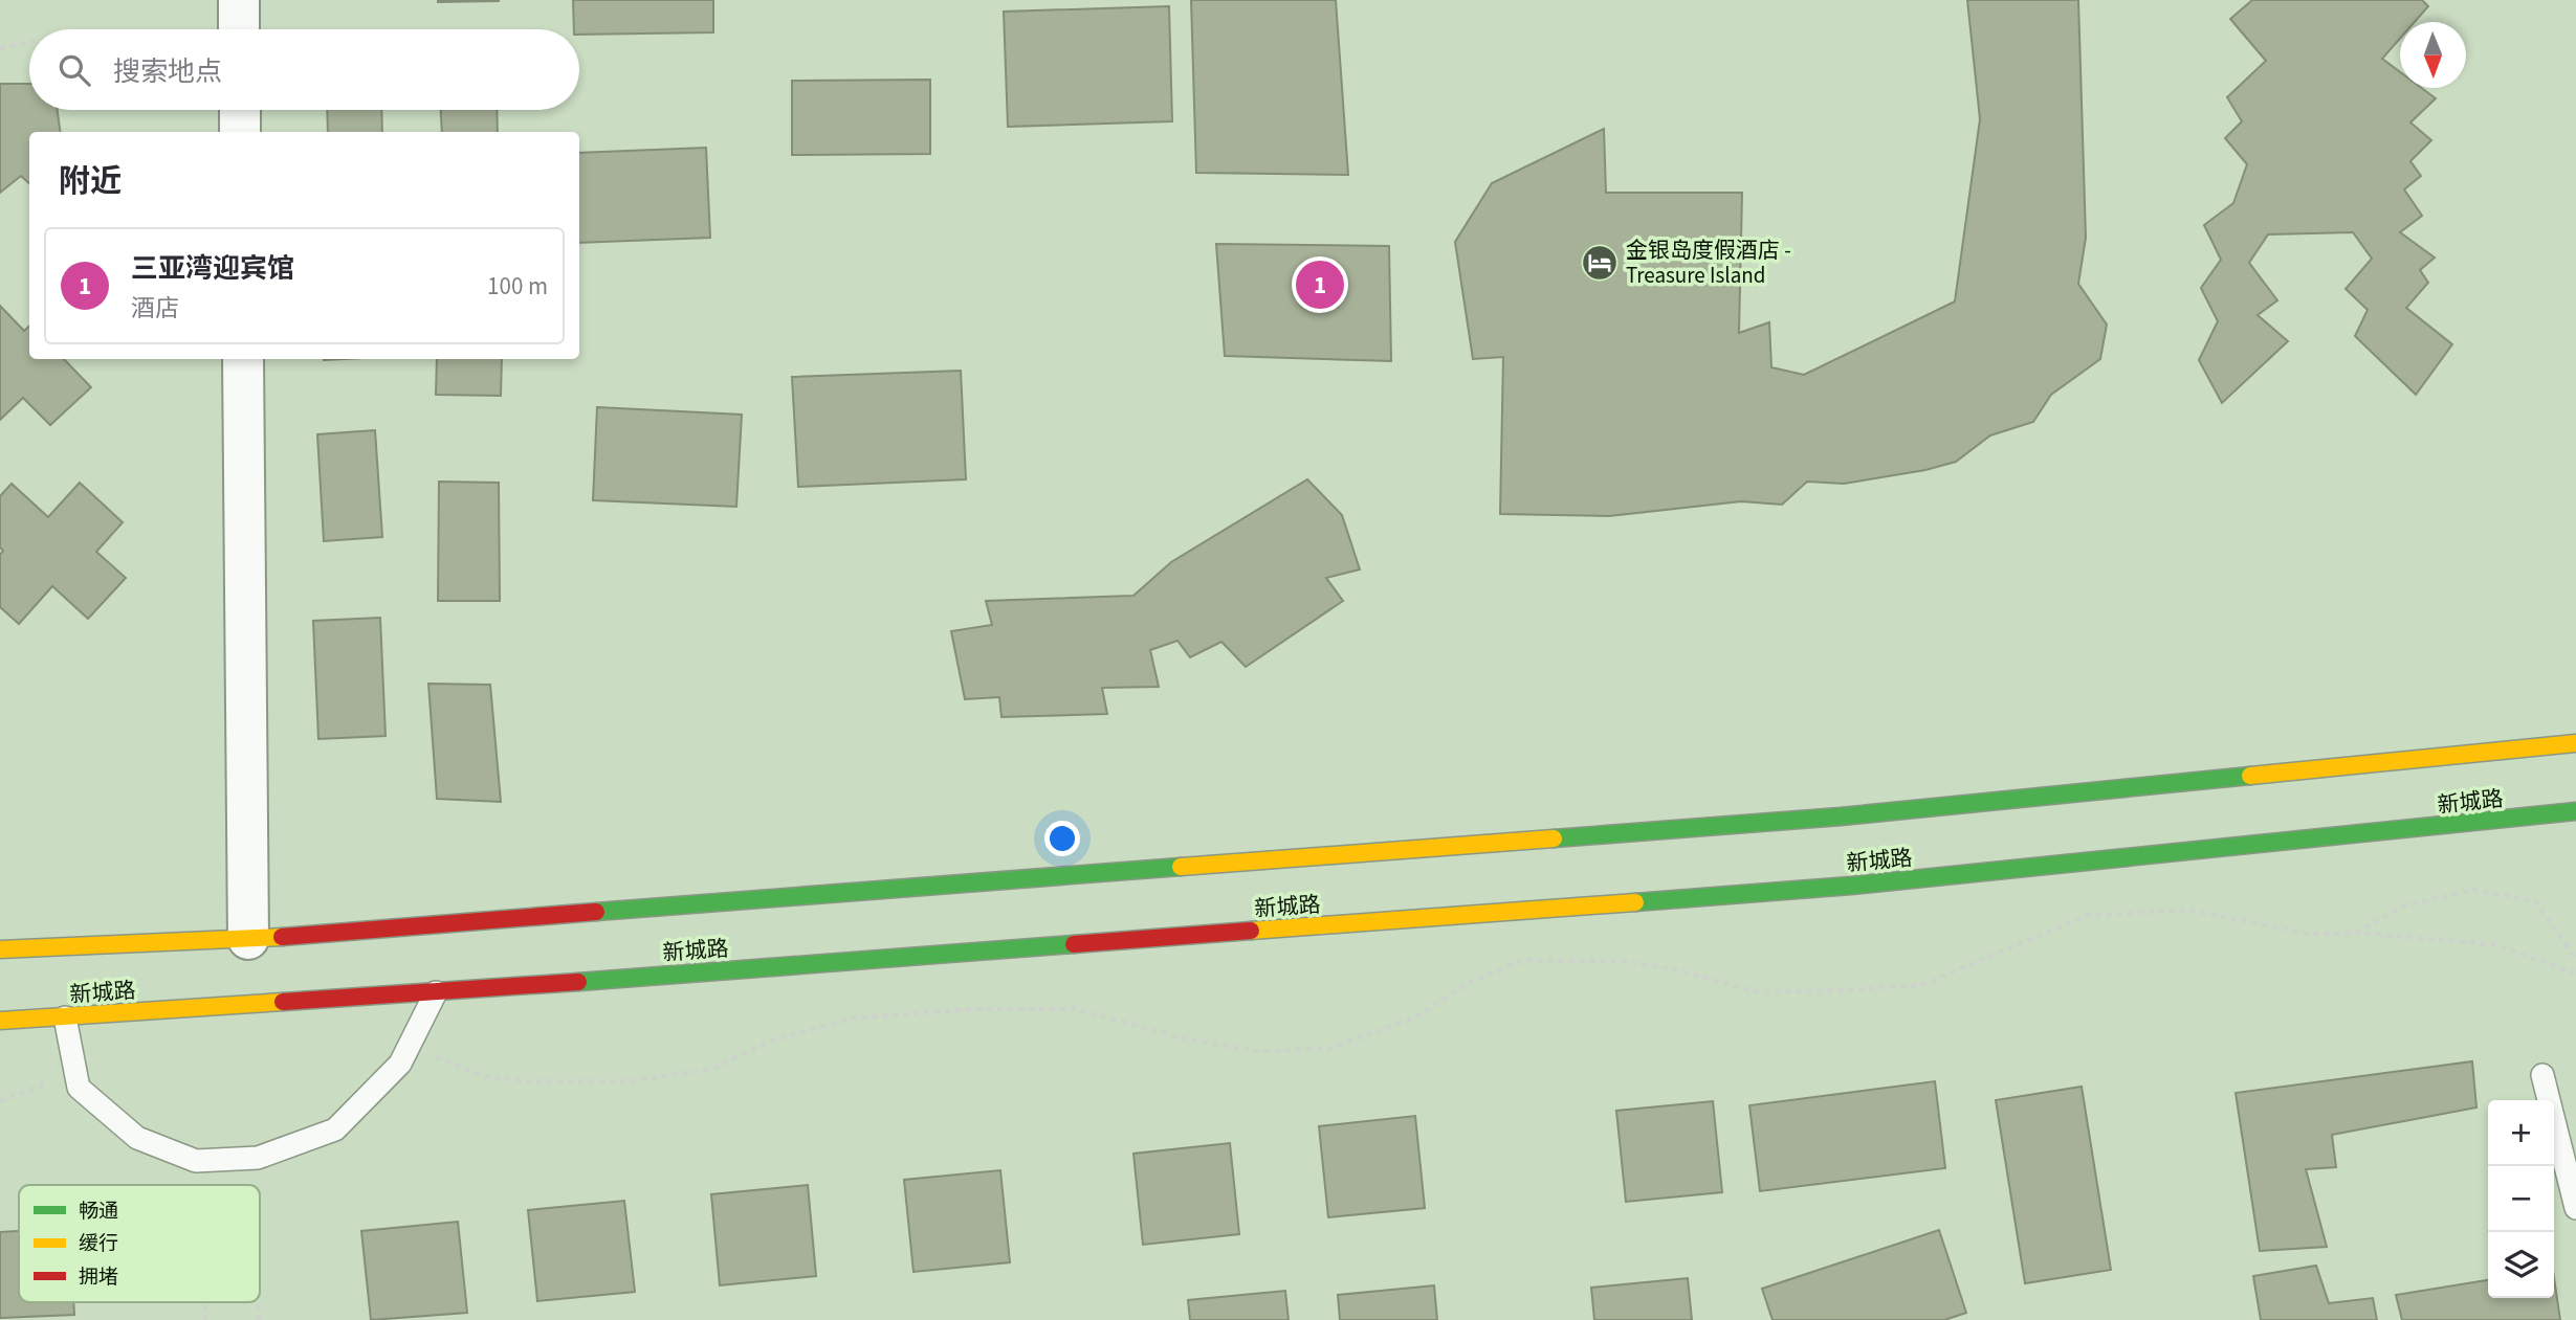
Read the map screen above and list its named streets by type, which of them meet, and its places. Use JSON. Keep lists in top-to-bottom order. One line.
{"streets":{"main road":["新城路"]},"places":{"hotel":["金银岛度假酒店 - Treasure Island"]},"legend":["畅通","缓行","拥堵"],"north":"bottom","page":{"search":"搜索地点","heading":"附近","list":[{"mark":"1","name":"三亚湾迎宾馆","note":"酒店","value":"100 m"}],"pins":"1","map_buttons":["+","−"]}}
